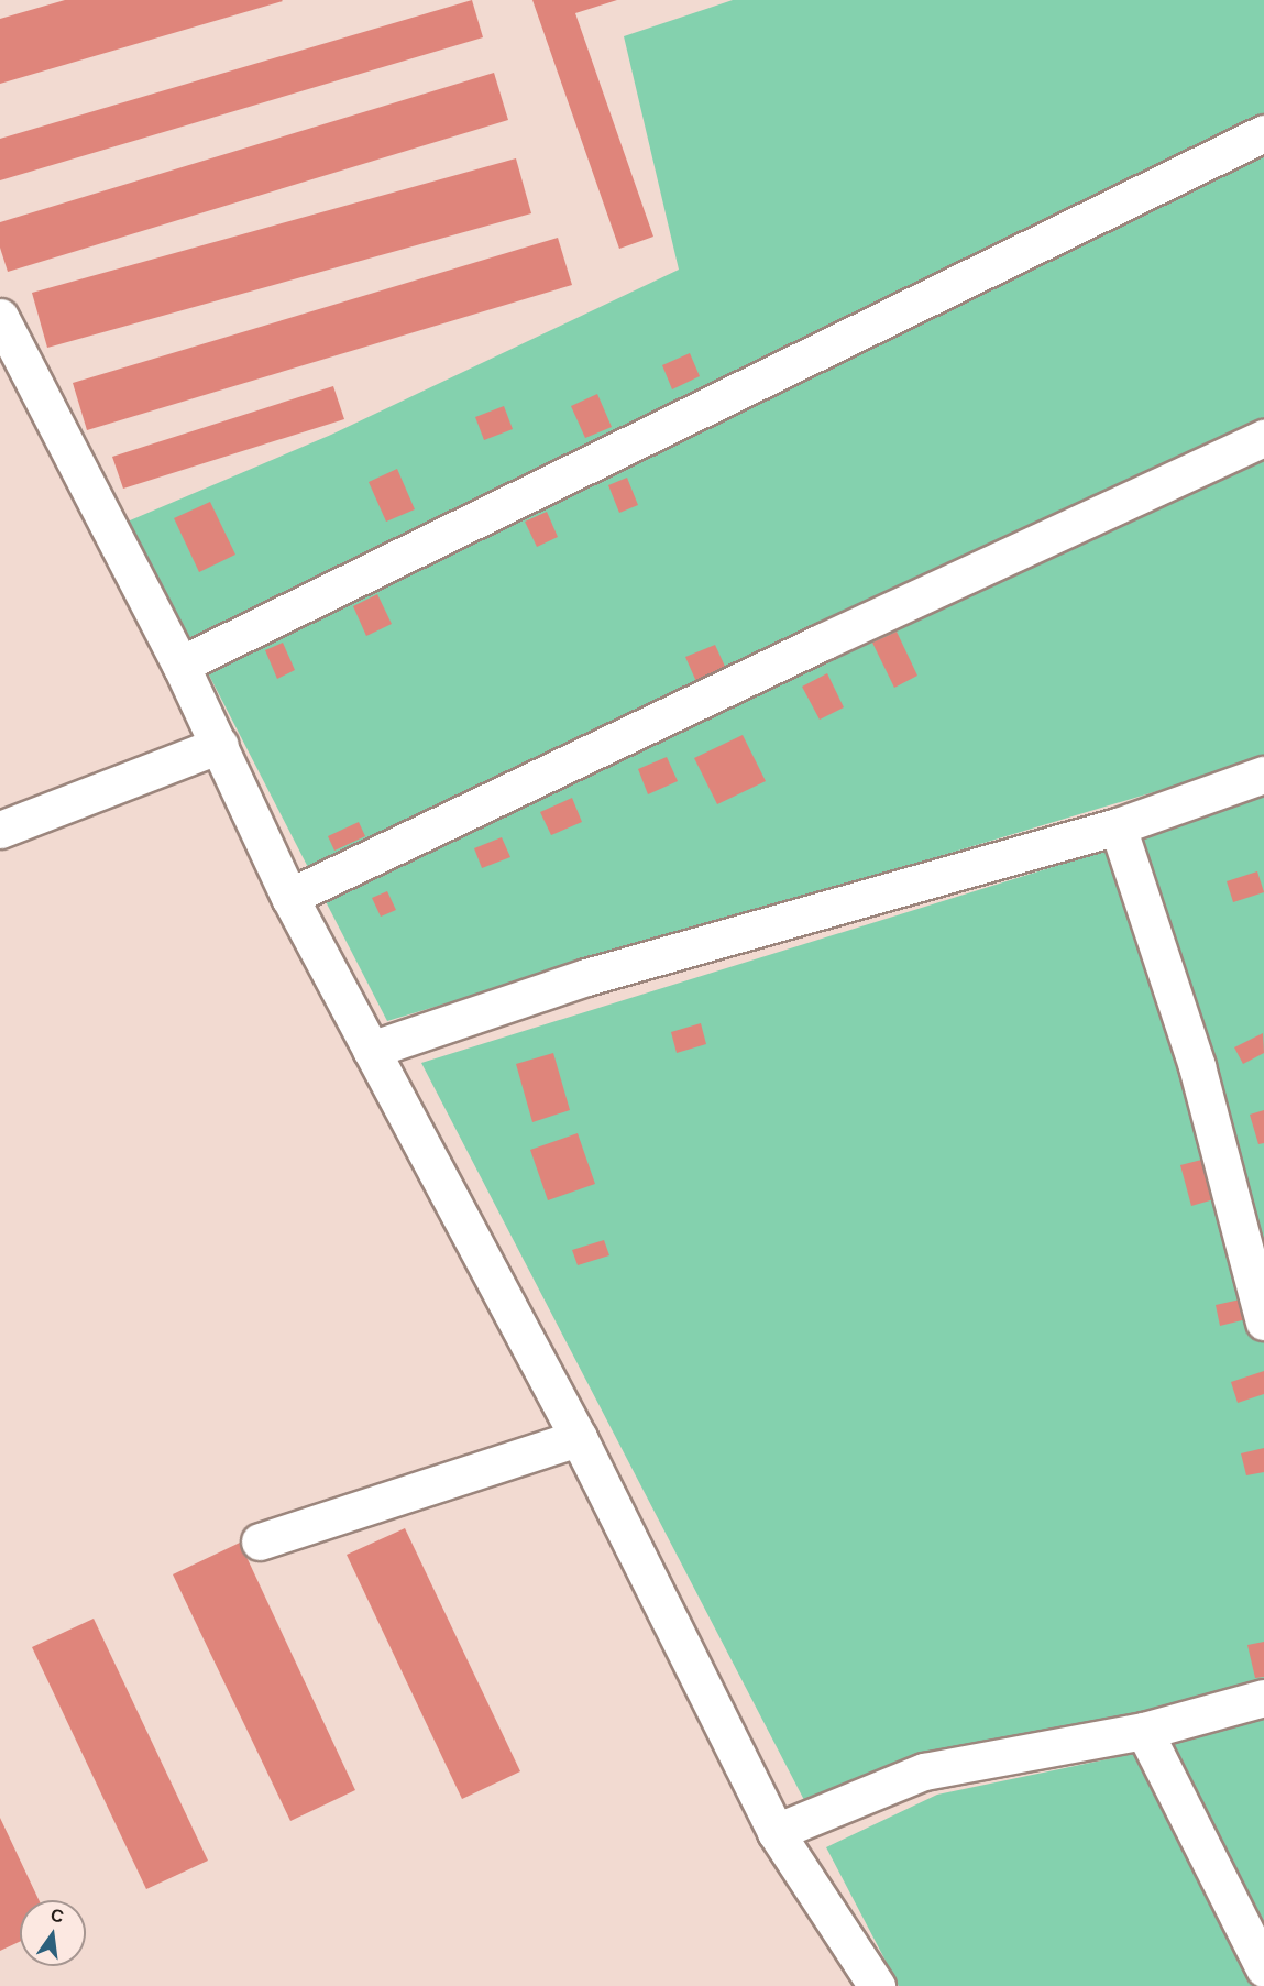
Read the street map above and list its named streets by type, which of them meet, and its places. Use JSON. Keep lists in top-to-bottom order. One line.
{"north":"top"}
